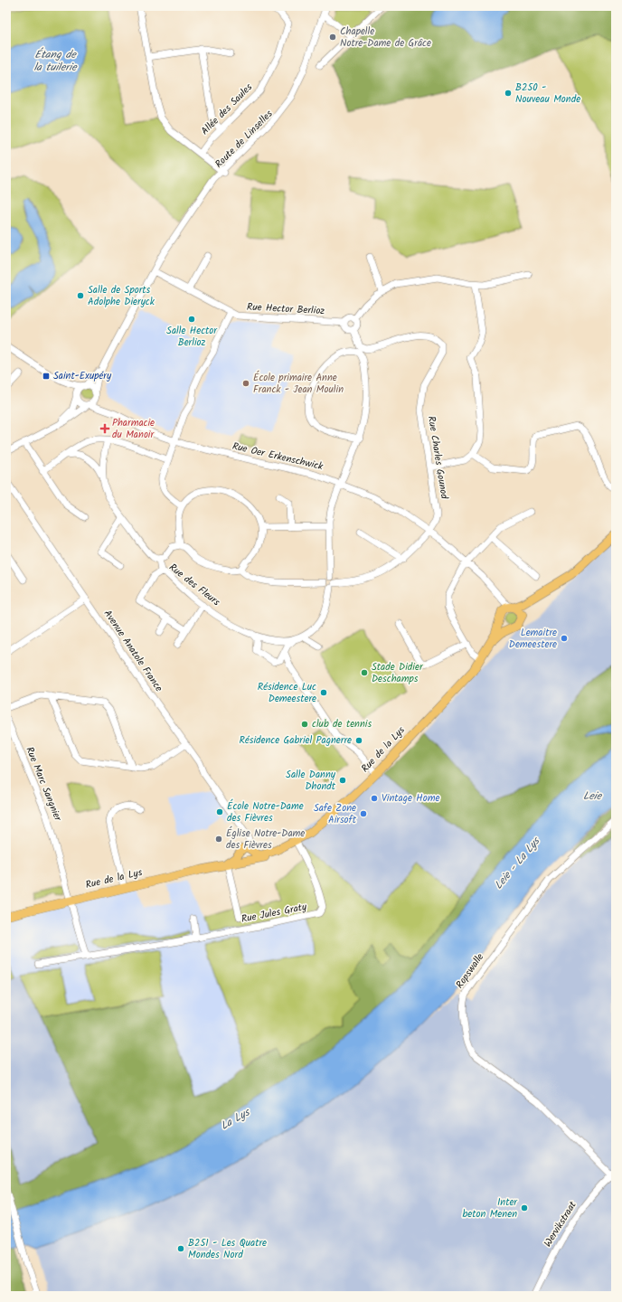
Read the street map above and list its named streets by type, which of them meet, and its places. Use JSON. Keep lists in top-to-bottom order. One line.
{"streets":{"main road":["Rue de la Lys"],"street":["Allée des Saules","Route de Linselles","Rue Hector Berlioz","Rue Oer Erkenschwick","Rue Charles Gounod","Rue des Fleurs","Avenue Anatole France","Rue Marc Sangnier","Rue Jules Graty","Ropswalle","Wervikstraat"]},"crossings":[["Route de Linselles","Rue Hector Berlioz"],["Route de Linselles","Rue Oer Erkenschwick"],["Rue Hector Berlioz","Rue Charles Gounod"],["Rue Oer Erkenschwick","Rue Charles Gounod"],["Rue Oer Erkenschwick","Rue de la Lys"],["Rue Charles Gounod","Rue des Fleurs"],["Avenue Anatole France","Rue de la Lys"],["Rue de la Lys","Rue Marc Sangnier"],["Rue de la Lys","Rue Jules Graty"],["Ropswalle","Wervikstraat"]],"water":["Étang de la tuilerie","Leie","Leie - La Lys","La Lys"],"places":{"other":["Chapelle Notre-Dame de Grâce","B250 - Nouveau Monde","Salle de Sports Adolphe Dieryck","Salle Hector Berlioz","École primaire Anne Franck - Jean Moulin","Lemaitre Demeestere","Stade Didier Deschamps","Résidence Luc Demeestere","club de tennis","Résidence Gabriel Pagnerre","Salle Danny Dhondt","Vintage Home","École Notre-Dame des Fièvres","Safe Zone Airsoft","Église Notre-Dame des Fièvres","Inter beton Menen","B251 - Les Quatre Mondes Nord"],"transit":["Saint-Exupéry"],"health":["Pharmacie du Manoir"]}}
